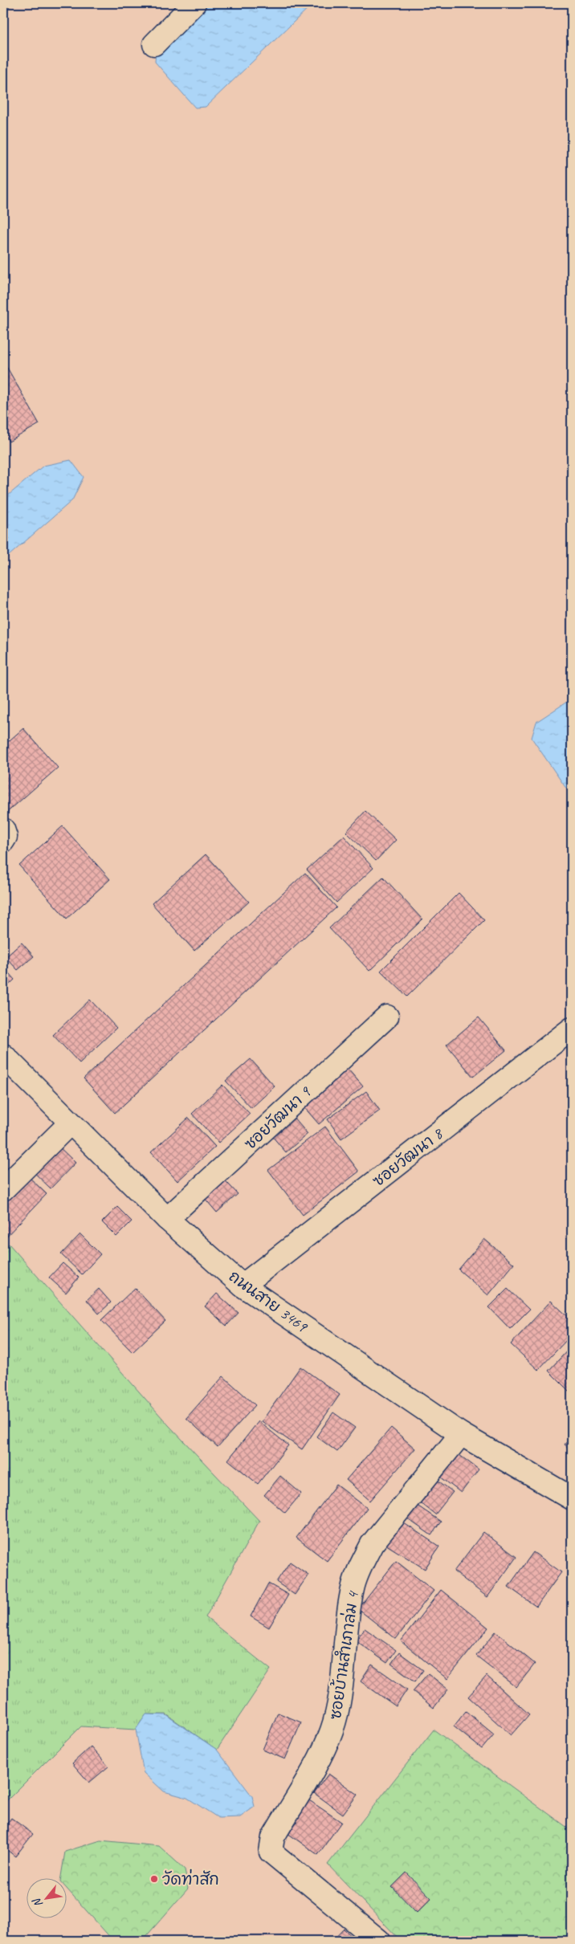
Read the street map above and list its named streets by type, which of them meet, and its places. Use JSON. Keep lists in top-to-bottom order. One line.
{"streets":{"street":["ซอยวัฒนา 9","ซอยวัฒนา 8","ถนนสาย 3469","ซอยบ้านสำเภาล่ม 4"]},"crossings":[["ซอยวัฒนา 9","ถนนสาย 3469"],["ซอยวัฒนา 8","ถนนสาย 3469"],["ถนนสาย 3469","ซอยบ้านสำเภาล่ม 4"]],"places":["วัดท่าสัก"],"north":"bottom left"}
